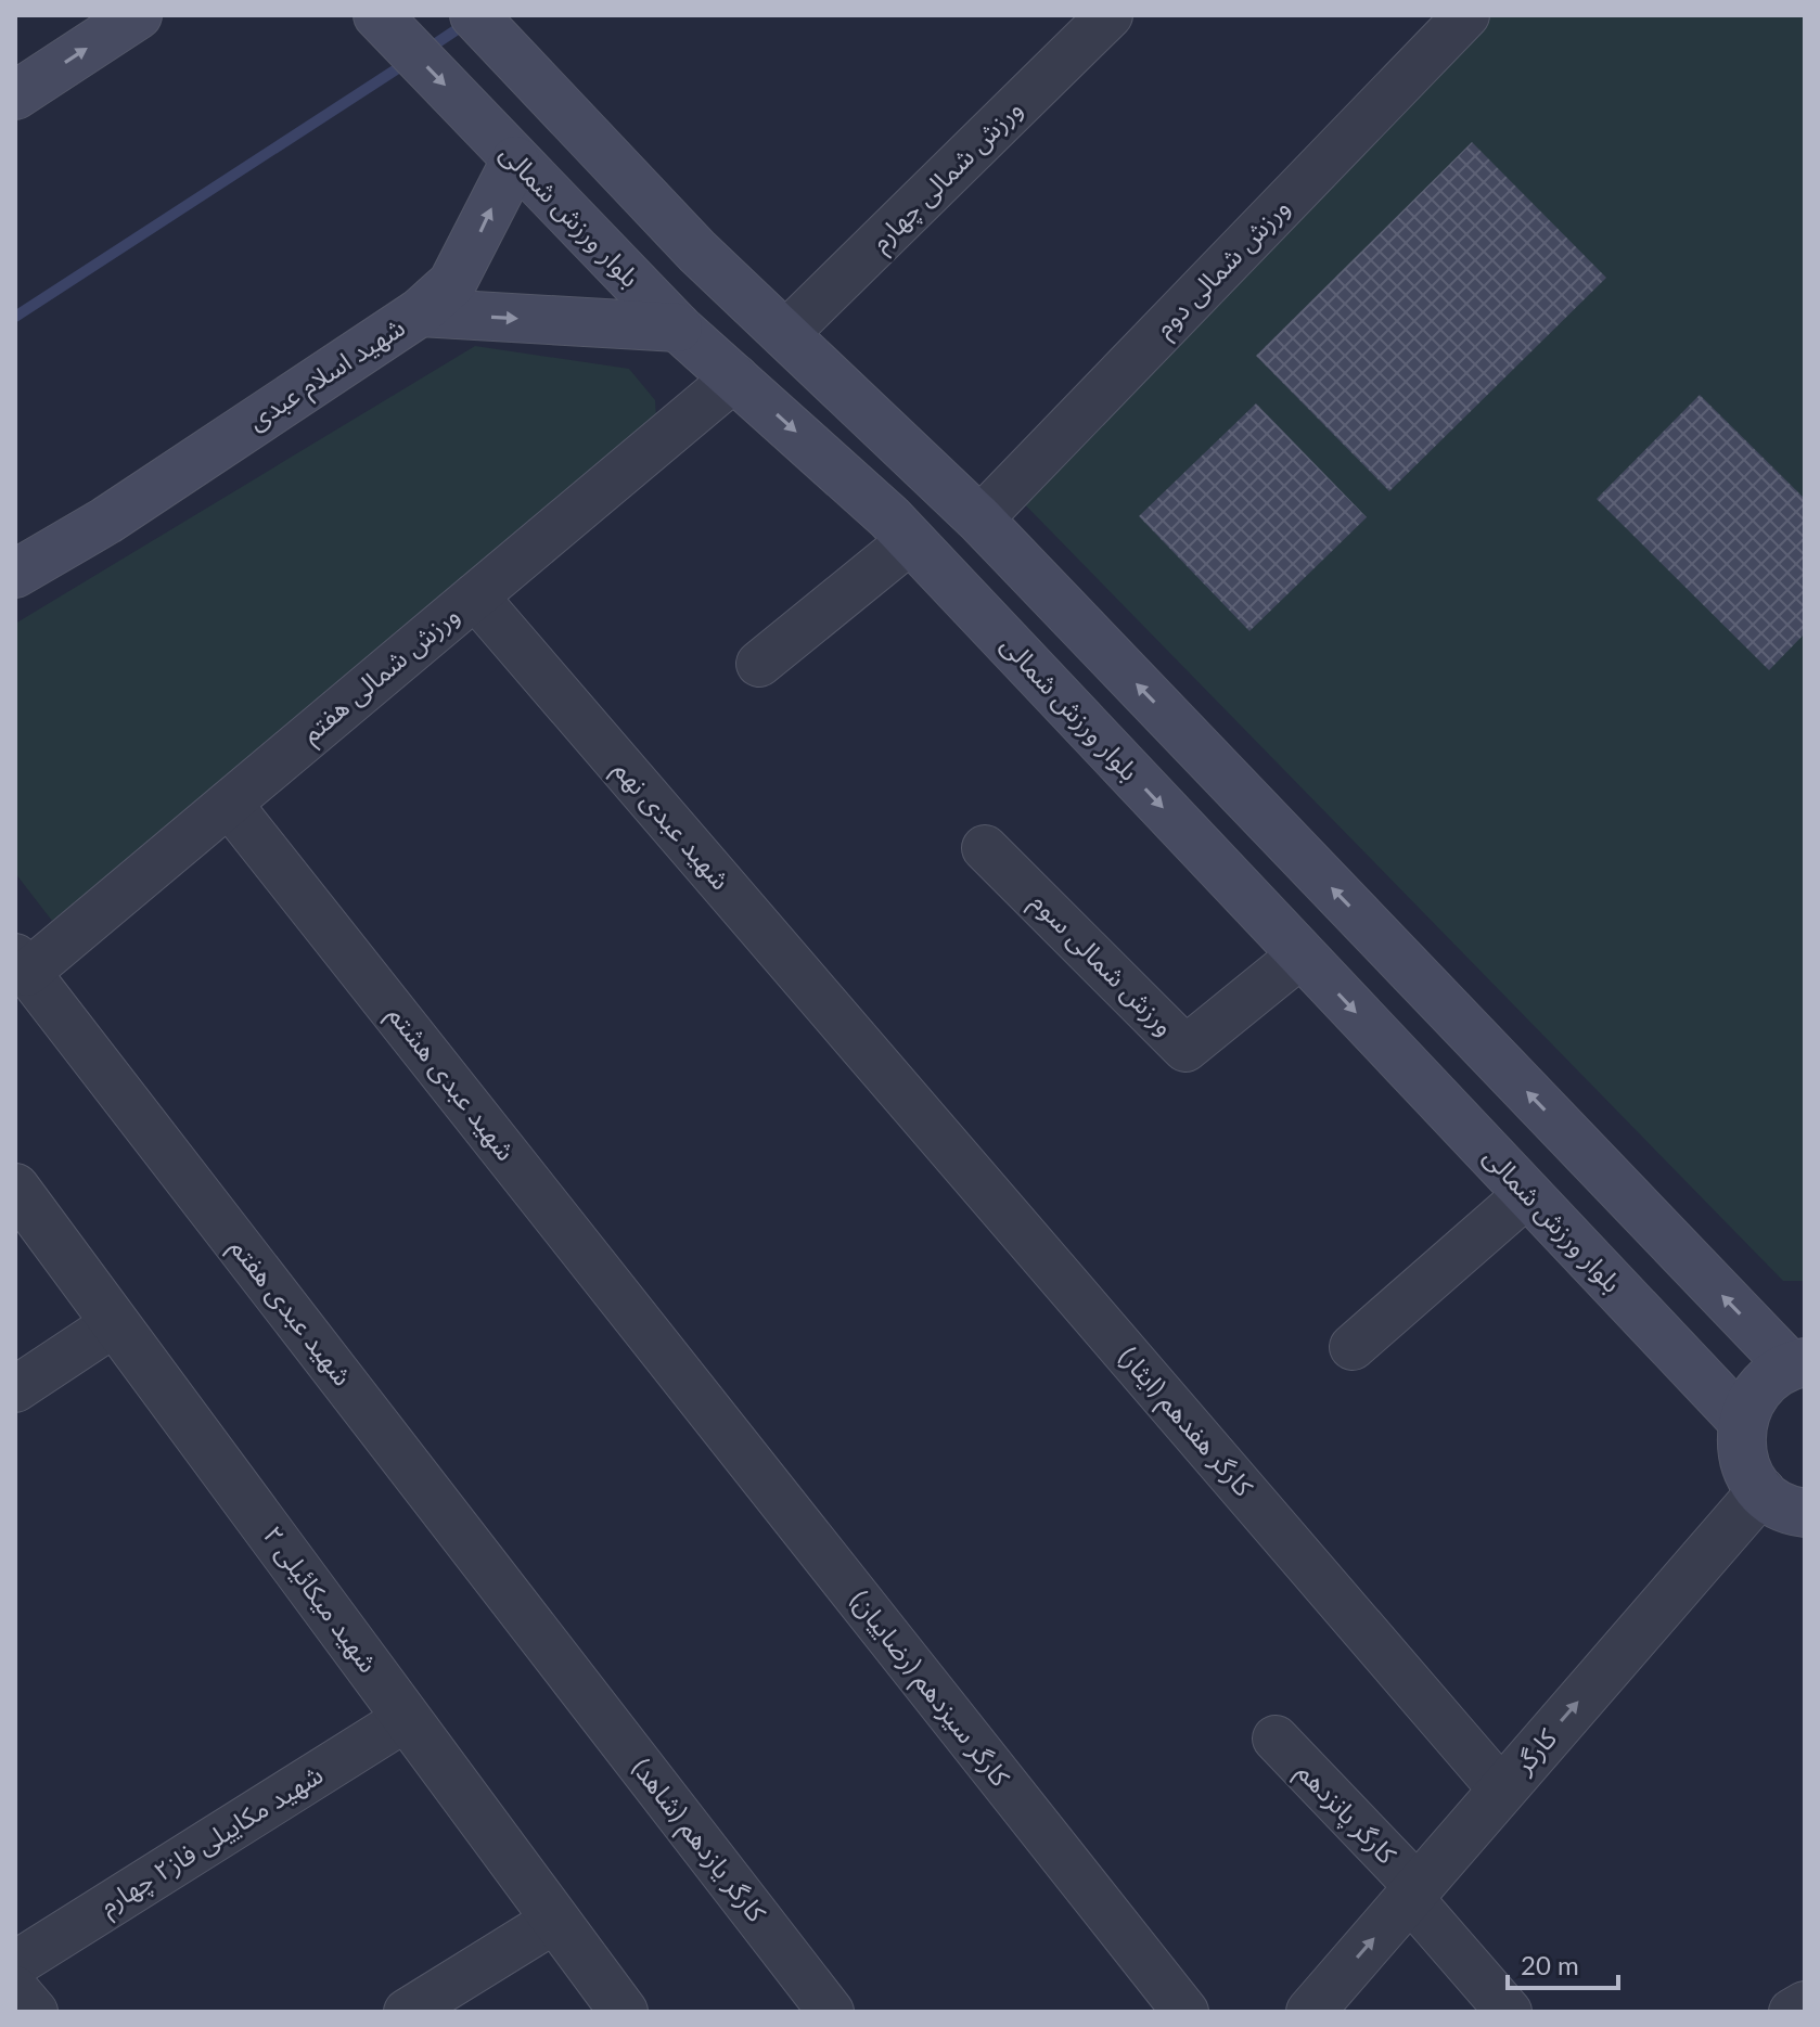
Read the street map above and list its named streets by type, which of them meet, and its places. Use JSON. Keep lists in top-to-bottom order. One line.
{"streets":{"main road":["بلوار ورزش شمالی","شهید اسلام عبدی"],"street":["ورزش شمالی چهارم","ورزش شمالی دوم","ورزش شمالی هفتم","شهید عبدی نهم","ورزش شمالی سوم","شهید عبدی هشتم","شهید عبدی هفتم","کارگر هفدهم (ایثار)","شهید میکائیلی ۲","کارگر سیزدهم (رضاییان)","کارگر","کارگر پانزدهم","شهید مکاییلی فاز۲ چهارم","کارگر یازدهم (شاهد)"]},"crossings":[["بلوار ورزش شمالی","شهید اسلام عبدی"],["بلوار ورزش شمالی","ورزش شمالی هفتم"],["بلوار ورزش شمالی","ورزش شمالی سوم"],["ورزش شمالی هفتم","شهید عبدی نهم"],["ورزش شمالی هفتم","شهید عبدی هشتم"],["ورزش شمالی هفتم","شهید عبدی هفتم"],["شهید عبدی نهم","کارگر هفدهم (ایثار)"],["شهید عبدی هشتم","کارگر سیزدهم (رضاییان)"],["شهید عبدی هفتم","کارگر یازدهم (شاهد)"],["کارگر هفدهم (ایثار)","کارگر"],["شهید میکائیلی ۲","شهید مکاییلی فاز۲ چهارم"],["کارگر","کارگر پانزدهم"]],"scale_bar":"20 m"}
